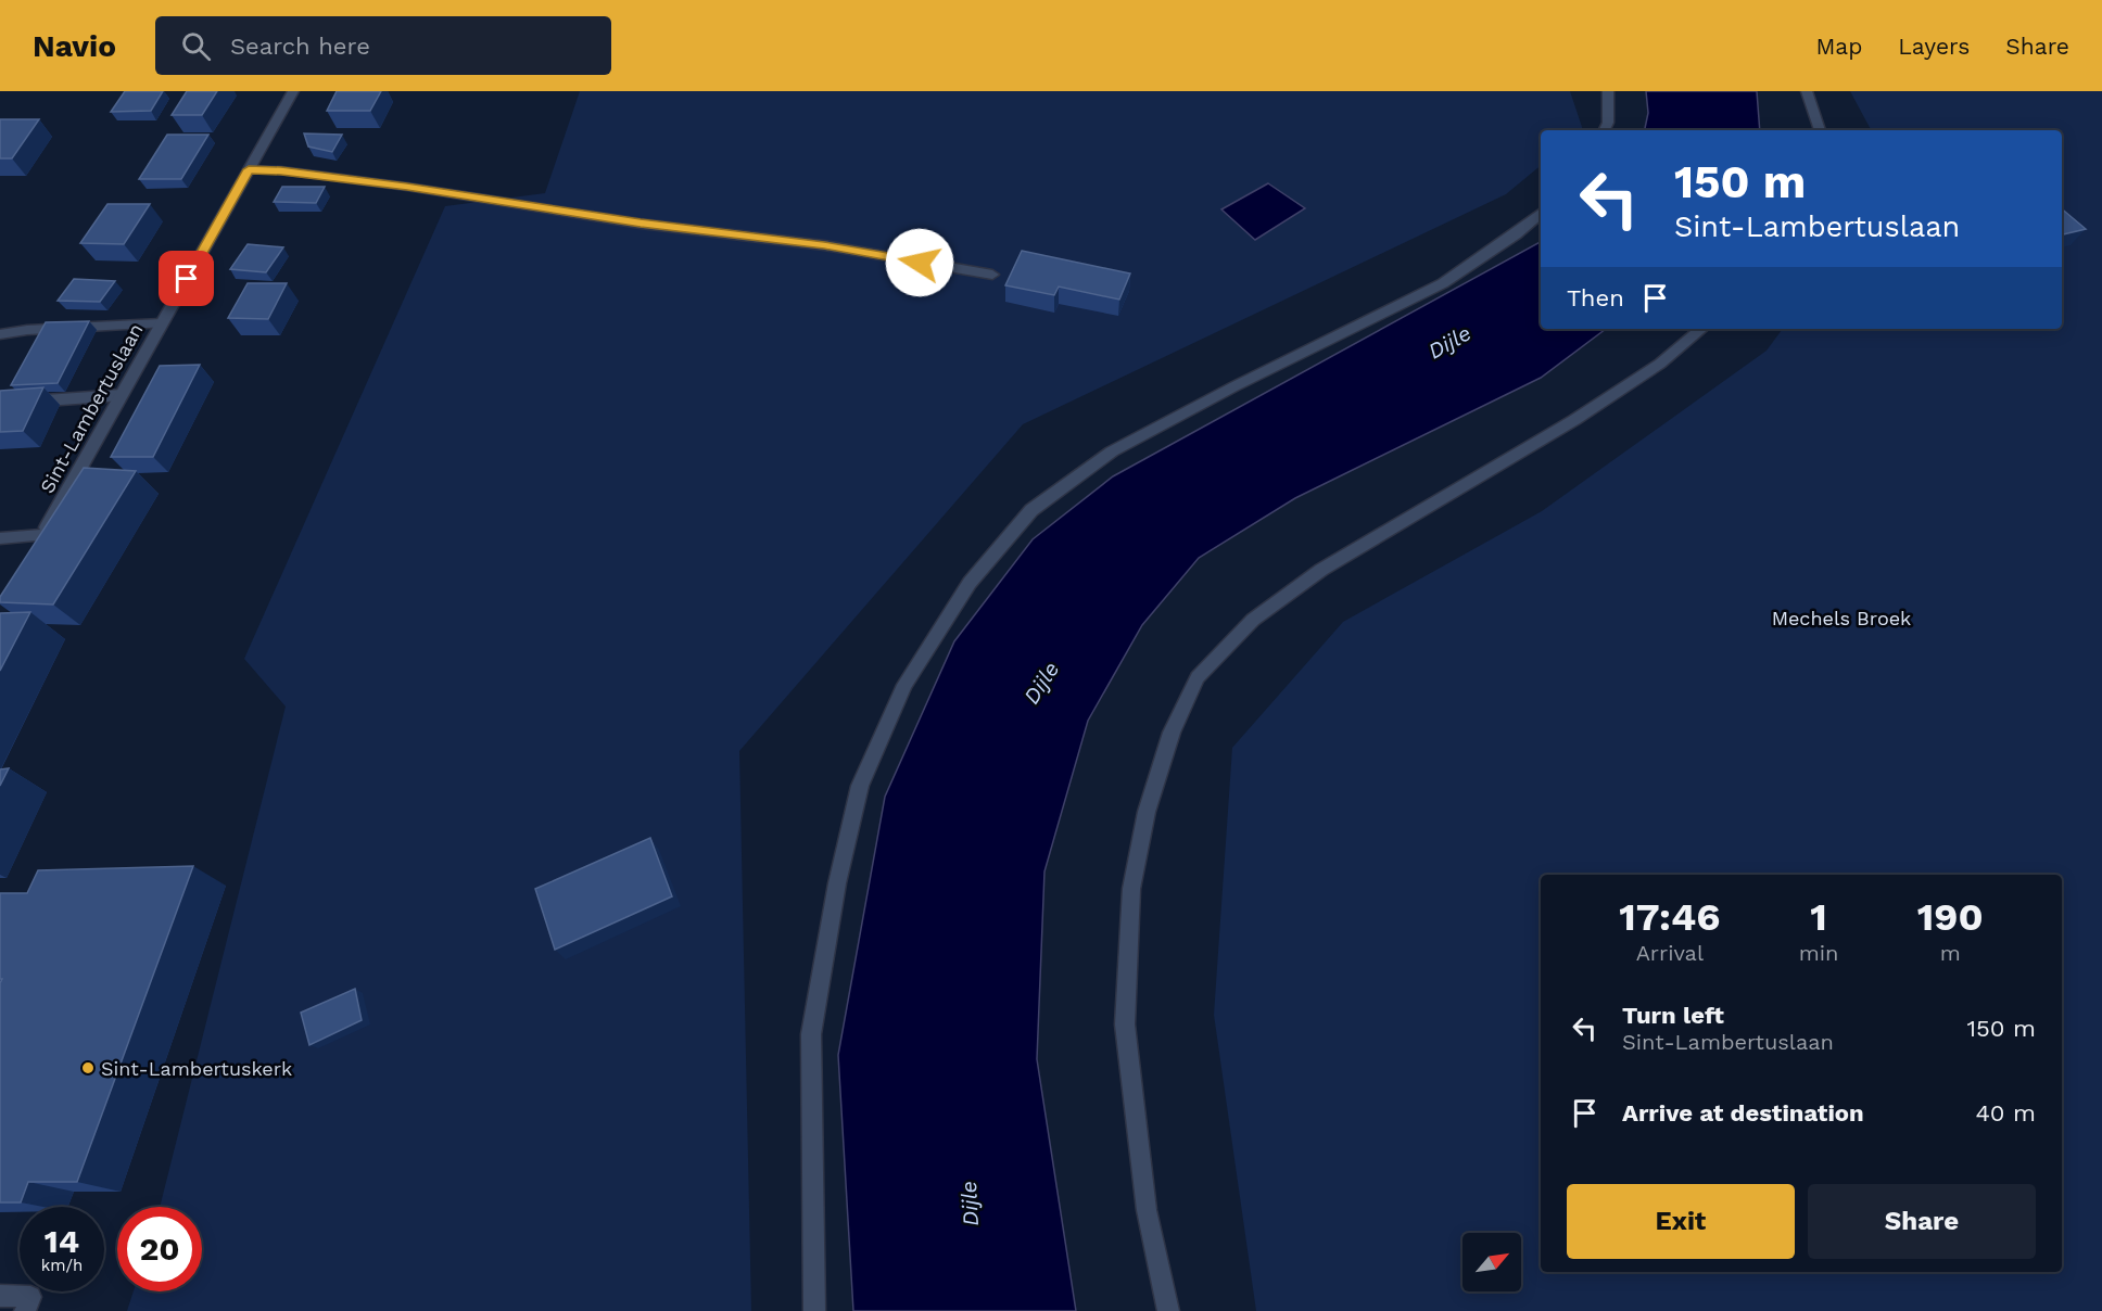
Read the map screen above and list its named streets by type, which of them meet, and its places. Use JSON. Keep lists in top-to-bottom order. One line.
{"streets":{"street":["Sint-Lambertuslaan"]},"water":["Dijle"],"parks":["Mechels Broek"],"places":["Sint-Lambertuskerk"],"north":"top right","page":{"header":"Navio","search":"Search here","nav":["Map","Layers","Share"],"turn":["150 m","Sint-Lambertuslaan"],"then":"Then","eta":["17:46","Arrival","1","min","190","m"],"list":[{"name":"Turn left","note":"Sint-Lambertuslaan","value":"150 m"},{"name":"Arrive at destination","value":"40 m"}],"buttons":["Exit","Share"],"speed":"14 km/h","limit":"20"}}
